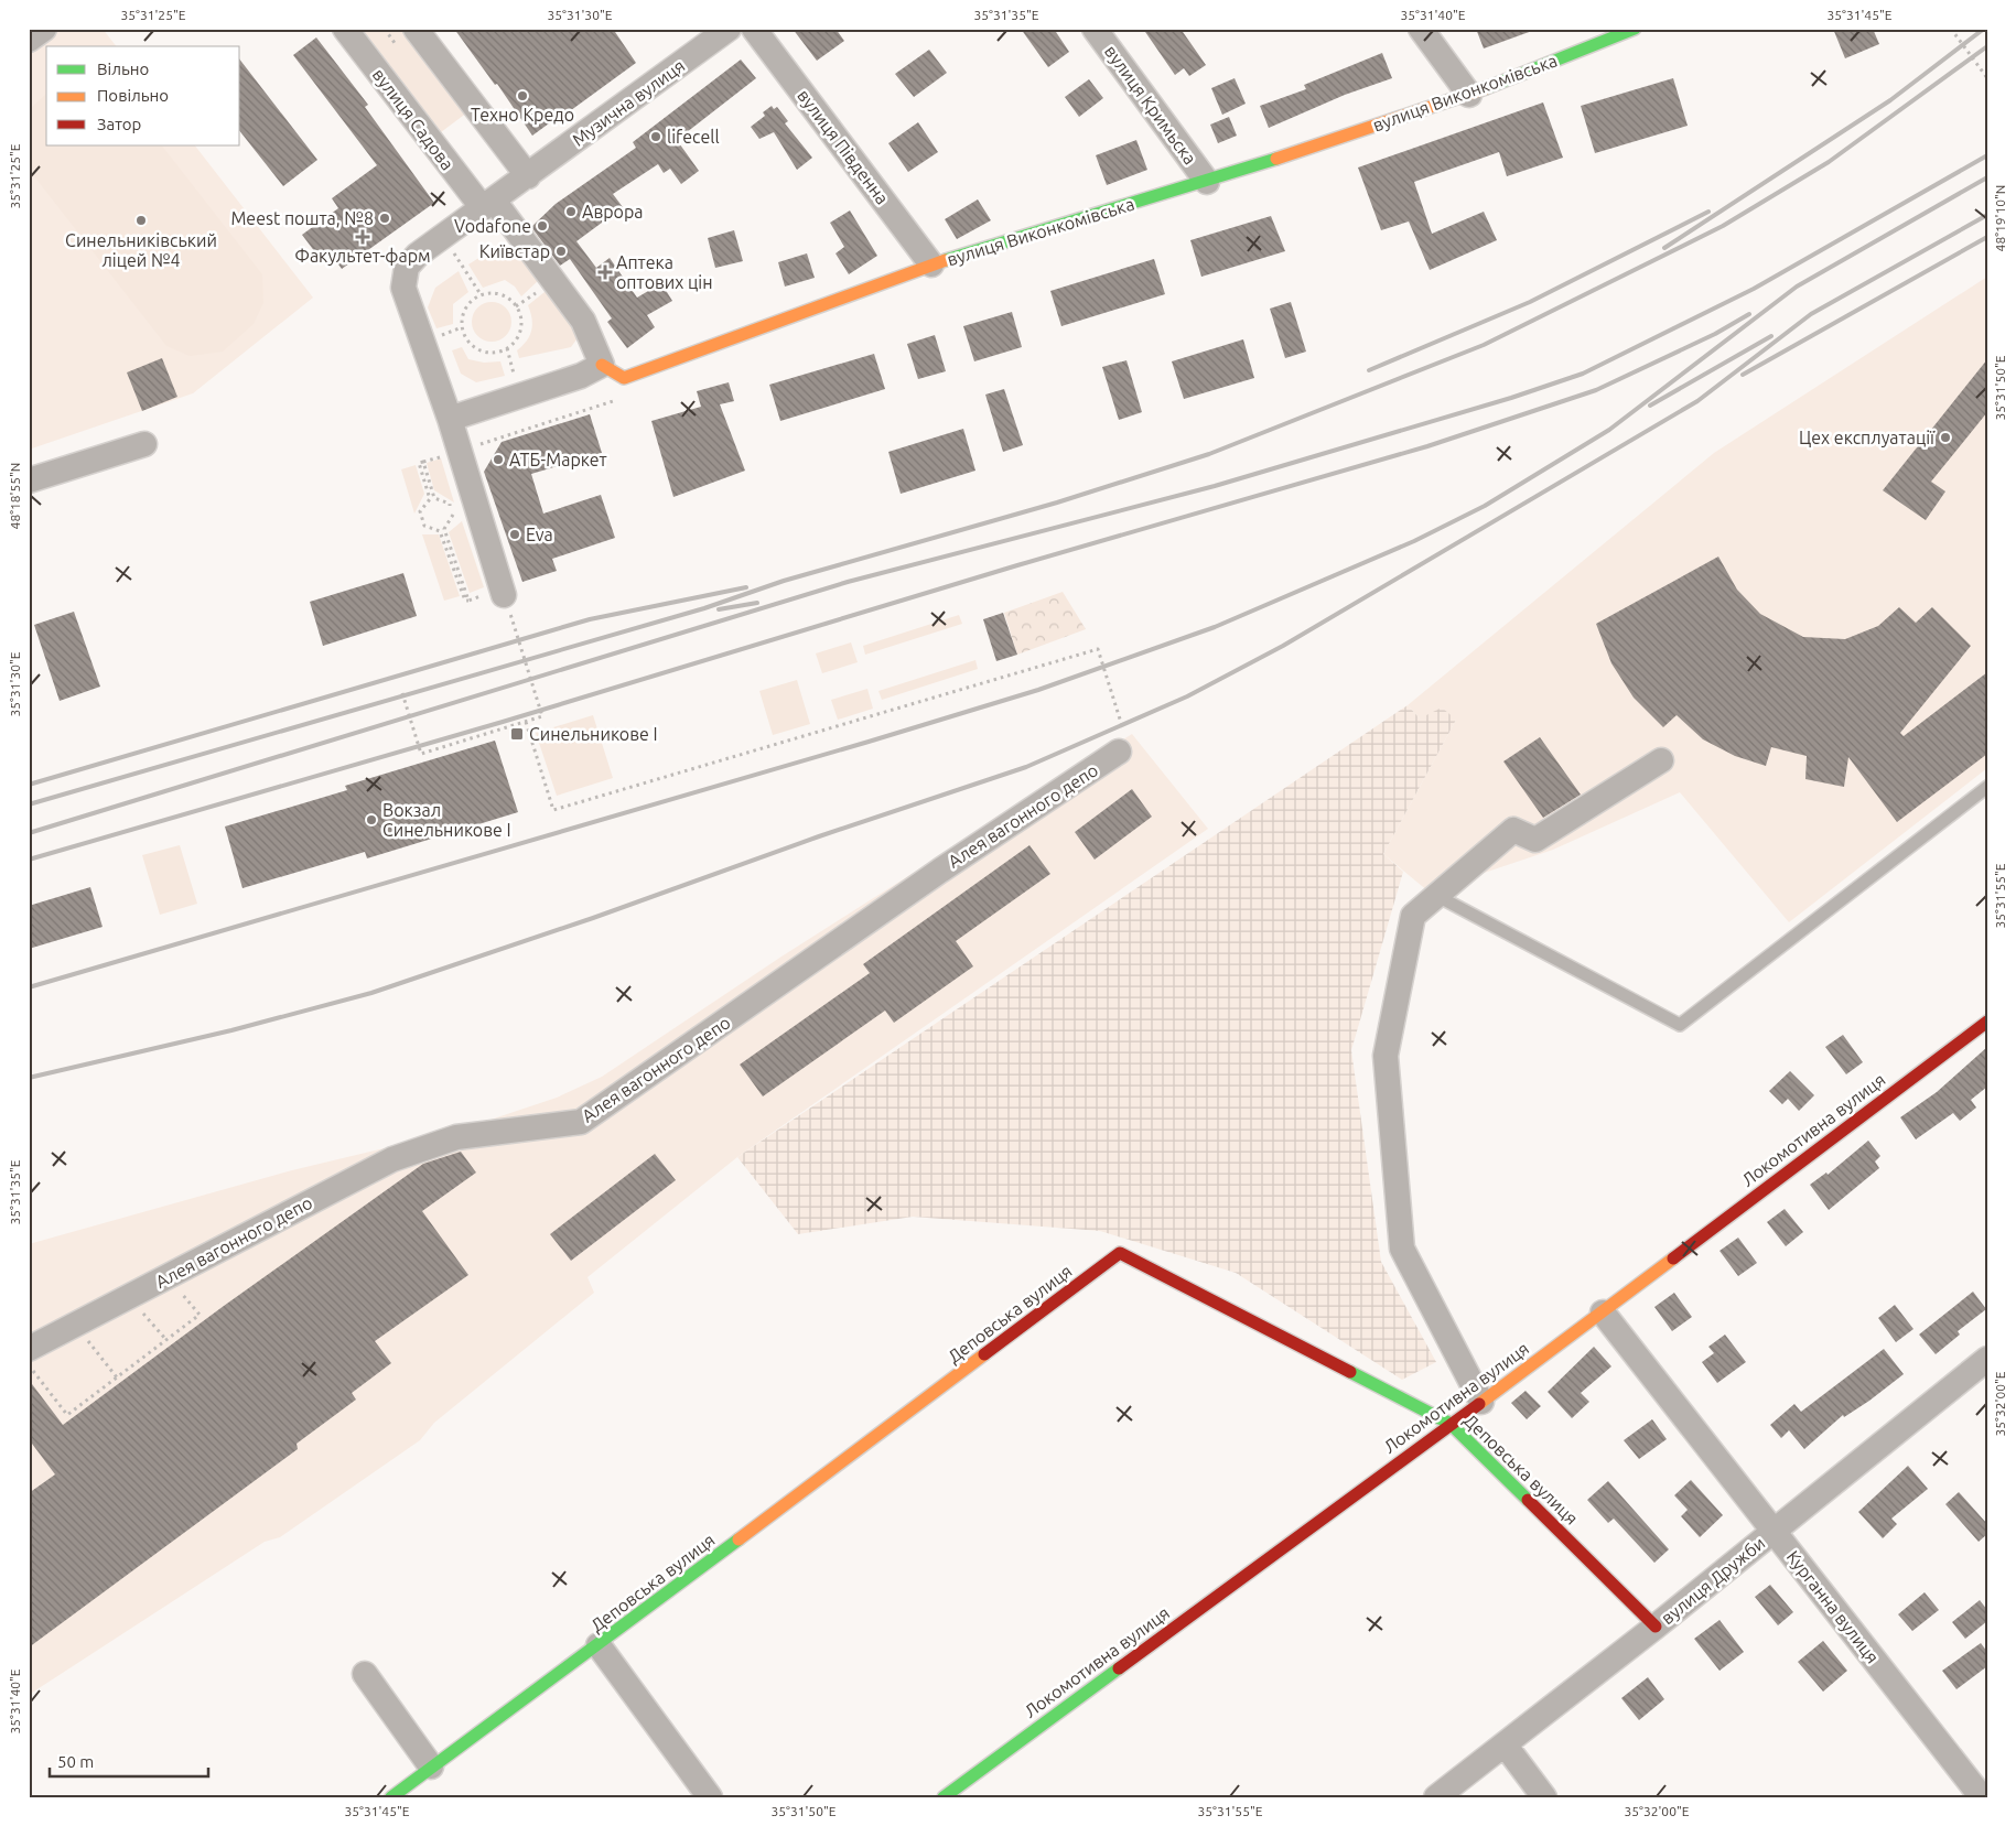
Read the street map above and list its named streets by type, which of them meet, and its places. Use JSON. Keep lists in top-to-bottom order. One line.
{"streets":{"street":["вулиця Виконкомівська","Музична вулиця","вулиця Кримьска","вулиця Садова","вулиця Південна","Алея вагонного депо","Локомотивна вулиця","Деповська вулиця","вулиця Дружби","Курганна вулиця"]},"crossings":[["вулиця Виконкомівська","вулиця Кримьска"],["вулиця Виконкомівська","вулиця Південна"],["Музична вулиця","вулиця Садова"],["Локомотивна вулиця","Деповська вулиця"],["Локомотивна вулиця","Курганна вулиця"],["Деповська вулиця","вулиця Дружби"],["вулиця Дружби","Курганна вулиця"]],"places":{"other":["Техно Кредо","lifecell","Аврора","Meest пошта, №8","Синельниківський ліцей №4","Vodafone","Київстар","Цех експлуатації","АТБ-Маркет","Eva","Вокзал Синельникове І"],"health":["Факультет-фарм","Аптека оптових цін"],"transit":["Синельникове І"]},"legend":["Вільно","Повільно","Затор"],"scale_bar":"50 m","coordinates":["35°31'25\"E","35°31'30\"E","35°31'35\"E","35°31'40\"E","35°31'45\"E","48°19'10\"N","35°31'50\"E","48°18'55\"N","35°31'55\"E","35°32'00\"E"]}
